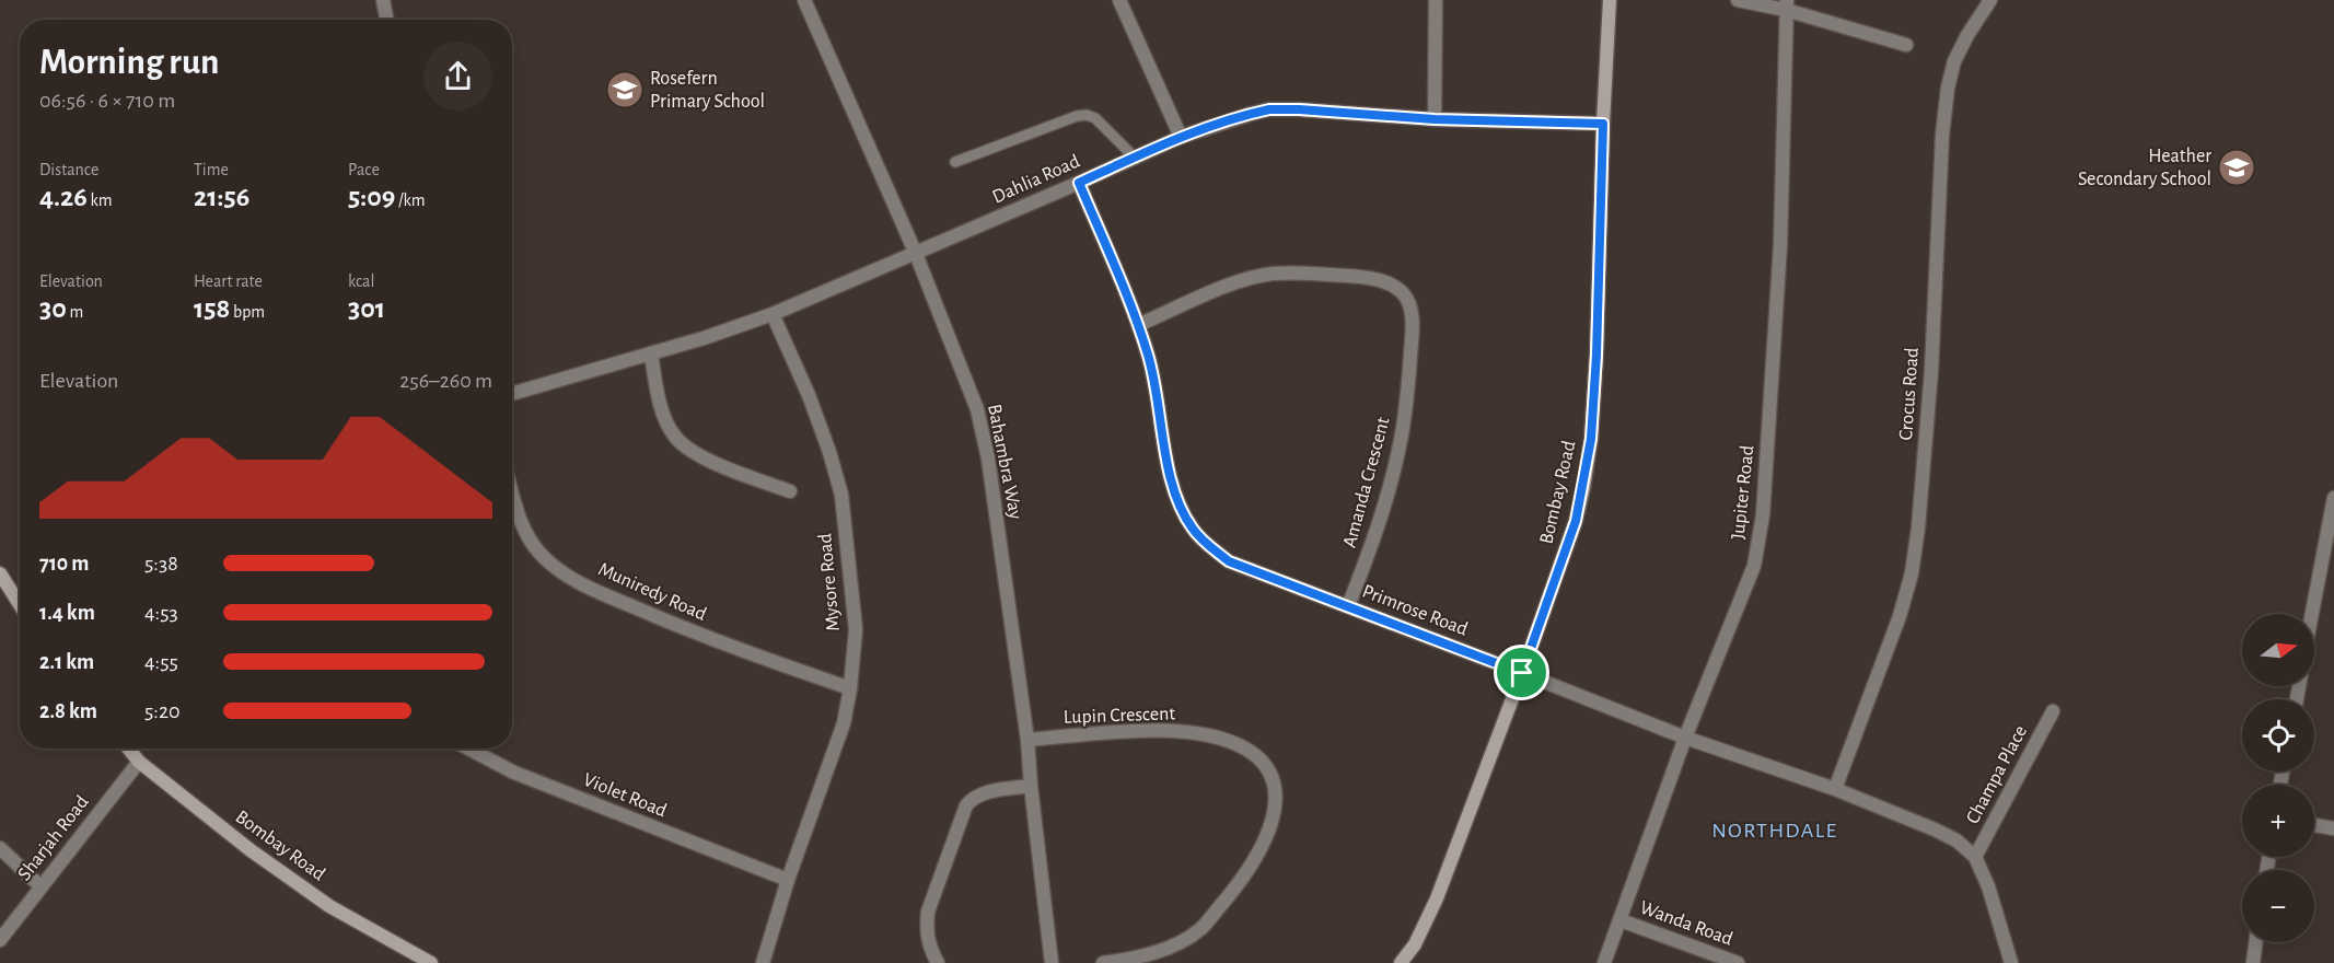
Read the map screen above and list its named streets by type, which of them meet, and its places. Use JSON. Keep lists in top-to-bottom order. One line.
{"streets":{"street":["Dahlia Road","Crocus Road","Bahambra Way","Amanda Crescent","Bombay Road","Jupiter Road","Mysore Road","Muniredy Road","Primrose Road","Lupin Crescent","Champa Place","Violet Road","Sharjah Road","Wanda Road"]},"crossings":[["Dahlia Road","Bahambra Way"],["Dahlia Road","Bombay Road"],["Dahlia Road","Mysore Road"],["Dahlia Road","Primrose Road"],["Crocus Road","Primrose Road"],["Bahambra Way","Lupin Crescent"],["Amanda Crescent","Primrose Road"],["Bombay Road","Primrose Road"],["Bombay Road","Sharjah Road"],["Jupiter Road","Primrose Road"],["Jupiter Road","Wanda Road"],["Mysore Road","Muniredy Road"],["Mysore Road","Violet Road"],["Primrose Road","Champa Place"]],"districts":["NORTHDALE"],"places":{"school or university":["Rosefern Primary School","Heather Secondary School"]},"north":"right","page":{"heading":["Morning run","06:56 · 6 × 710 m"],"stats":[["Distance","4.26 km"],["Time","21:56"],["Pace","5:09 /km"],["Elevation","30 m"],["Heart rate","158 bpm"],["kcal","301"]],"chart":["Elevation","256–260 m"],"list":[{"name":"710 m","note":"5:38"},{"name":"1.4 km","note":"4:53"},{"name":"2.1 km","note":"4:55"},{"name":"2.8 km","note":"5:20"}],"map_buttons":["+","−"]}}
